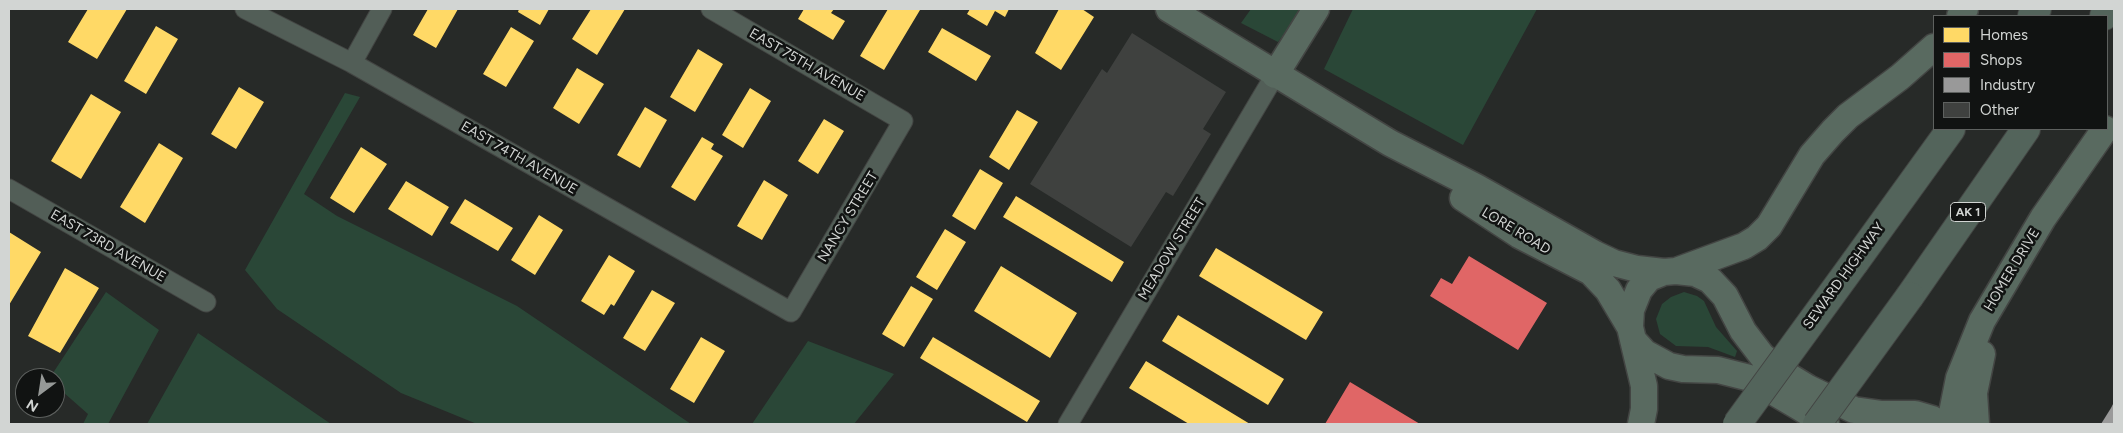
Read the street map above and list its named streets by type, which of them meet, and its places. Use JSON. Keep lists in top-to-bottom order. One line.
{"streets":{"highway":["AK 1","SEWARD HIGHWAY"],"street":["EAST 75TH AVENUE","EAST 74TH AVENUE","NANCY STREET","LORE ROAD","EAST 73RD AVENUE","MEADOW STREET","HOMER DRIVE"]},"crossings":[["EAST 75TH AVENUE","NANCY STREET"],["EAST 74TH AVENUE","NANCY STREET"],["LORE ROAD","MEADOW STREET"]],"legend":["Homes","Shops","Industry","Other"],"north":"bottom left"}
